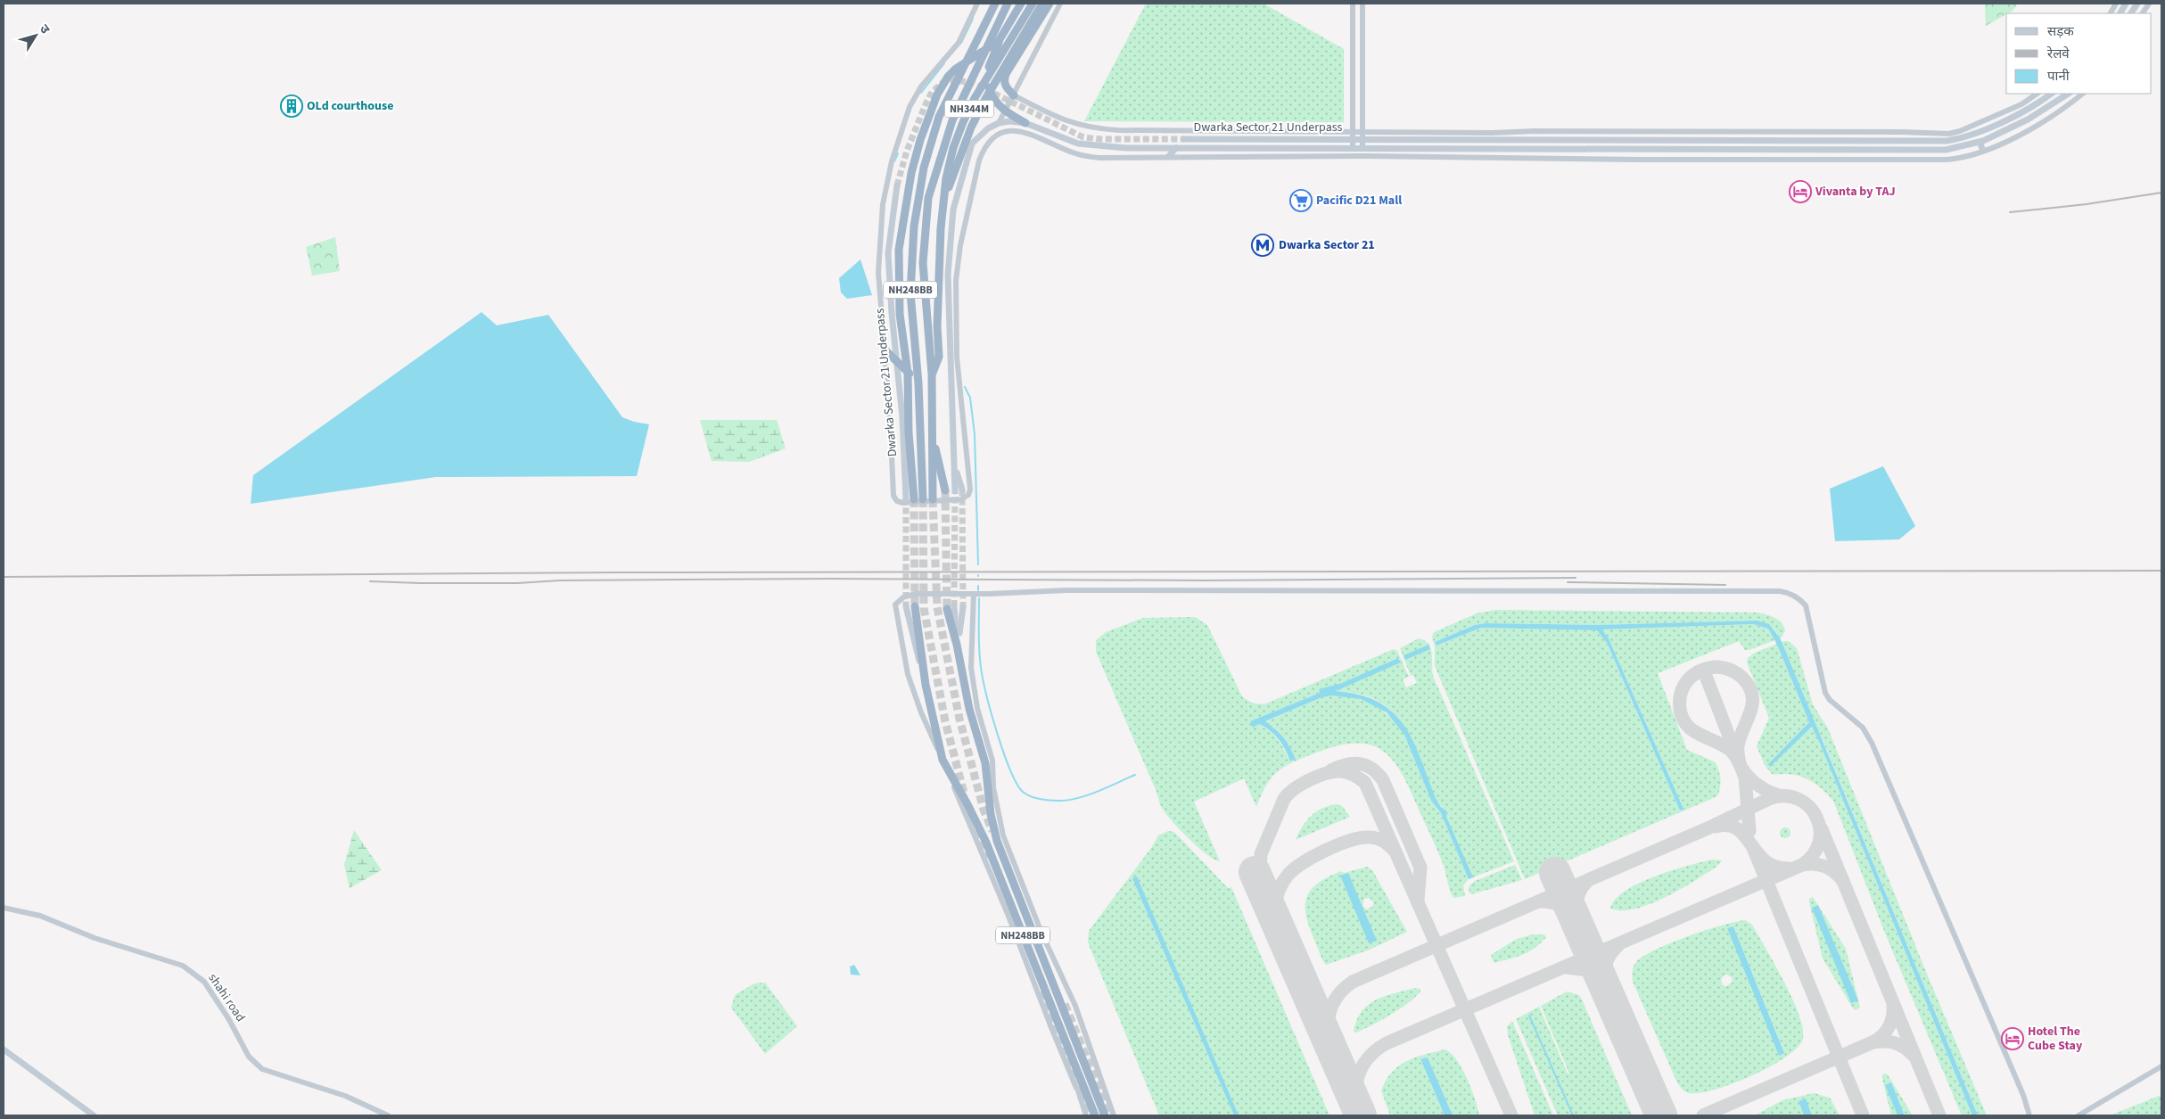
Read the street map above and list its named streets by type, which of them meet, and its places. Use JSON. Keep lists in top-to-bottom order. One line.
{"streets":{"highway":["NH344M","NH248BB"],"main road":["Dwarka Sector 21 Underpass"],"street":["shahi road"]},"crossings":[["NH344M","NH248BB"]],"places":{"building":["OLd courthouse"],"hotel":["Vivanta by TAJ","Hotel The Cube Stay"],"supermarket":["Pacific D21 Mall"],"metro station":["Dwarka Sector 21"]},"legend":["सड़क","रेलवे","पानी"],"north":"top right"}
